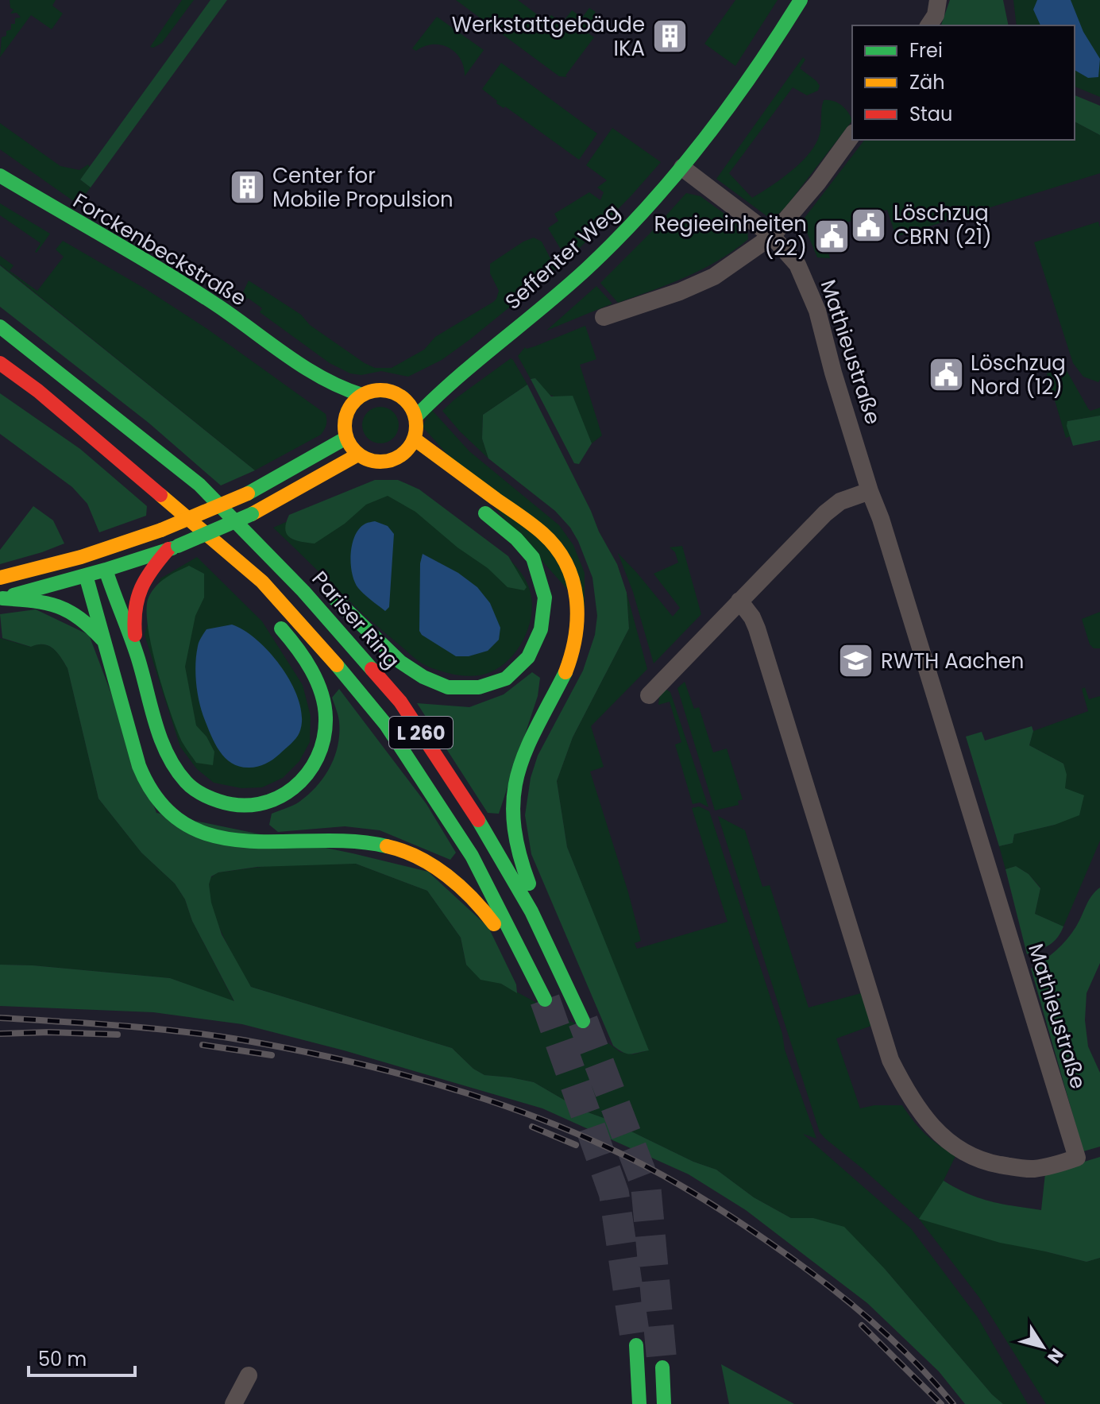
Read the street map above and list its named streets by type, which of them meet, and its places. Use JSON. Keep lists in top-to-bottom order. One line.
{"streets":{"main road":["Forckenbeckstraße","Seffenter Weg","Pariser Ring","L 260"],"street":["Mathieustraße"]},"crossings":[["Forckenbeckstraße","Seffenter Weg"],["Forckenbeckstraße","Pariser Ring"],["Seffenter Weg","Pariser Ring"]],"places":{"building":["Werkstattgebäude IKA","Center for Mobile Propulsion"],"public building":["Löschzug CBRN (21)","Regieeinheiten (22)","Löschzug Nord (12)"],"school or university":["RWTH Aachen"]},"legend":["Frei","Zäh","Stau"],"scale_bar":"50 m","north":"bottom right"}
